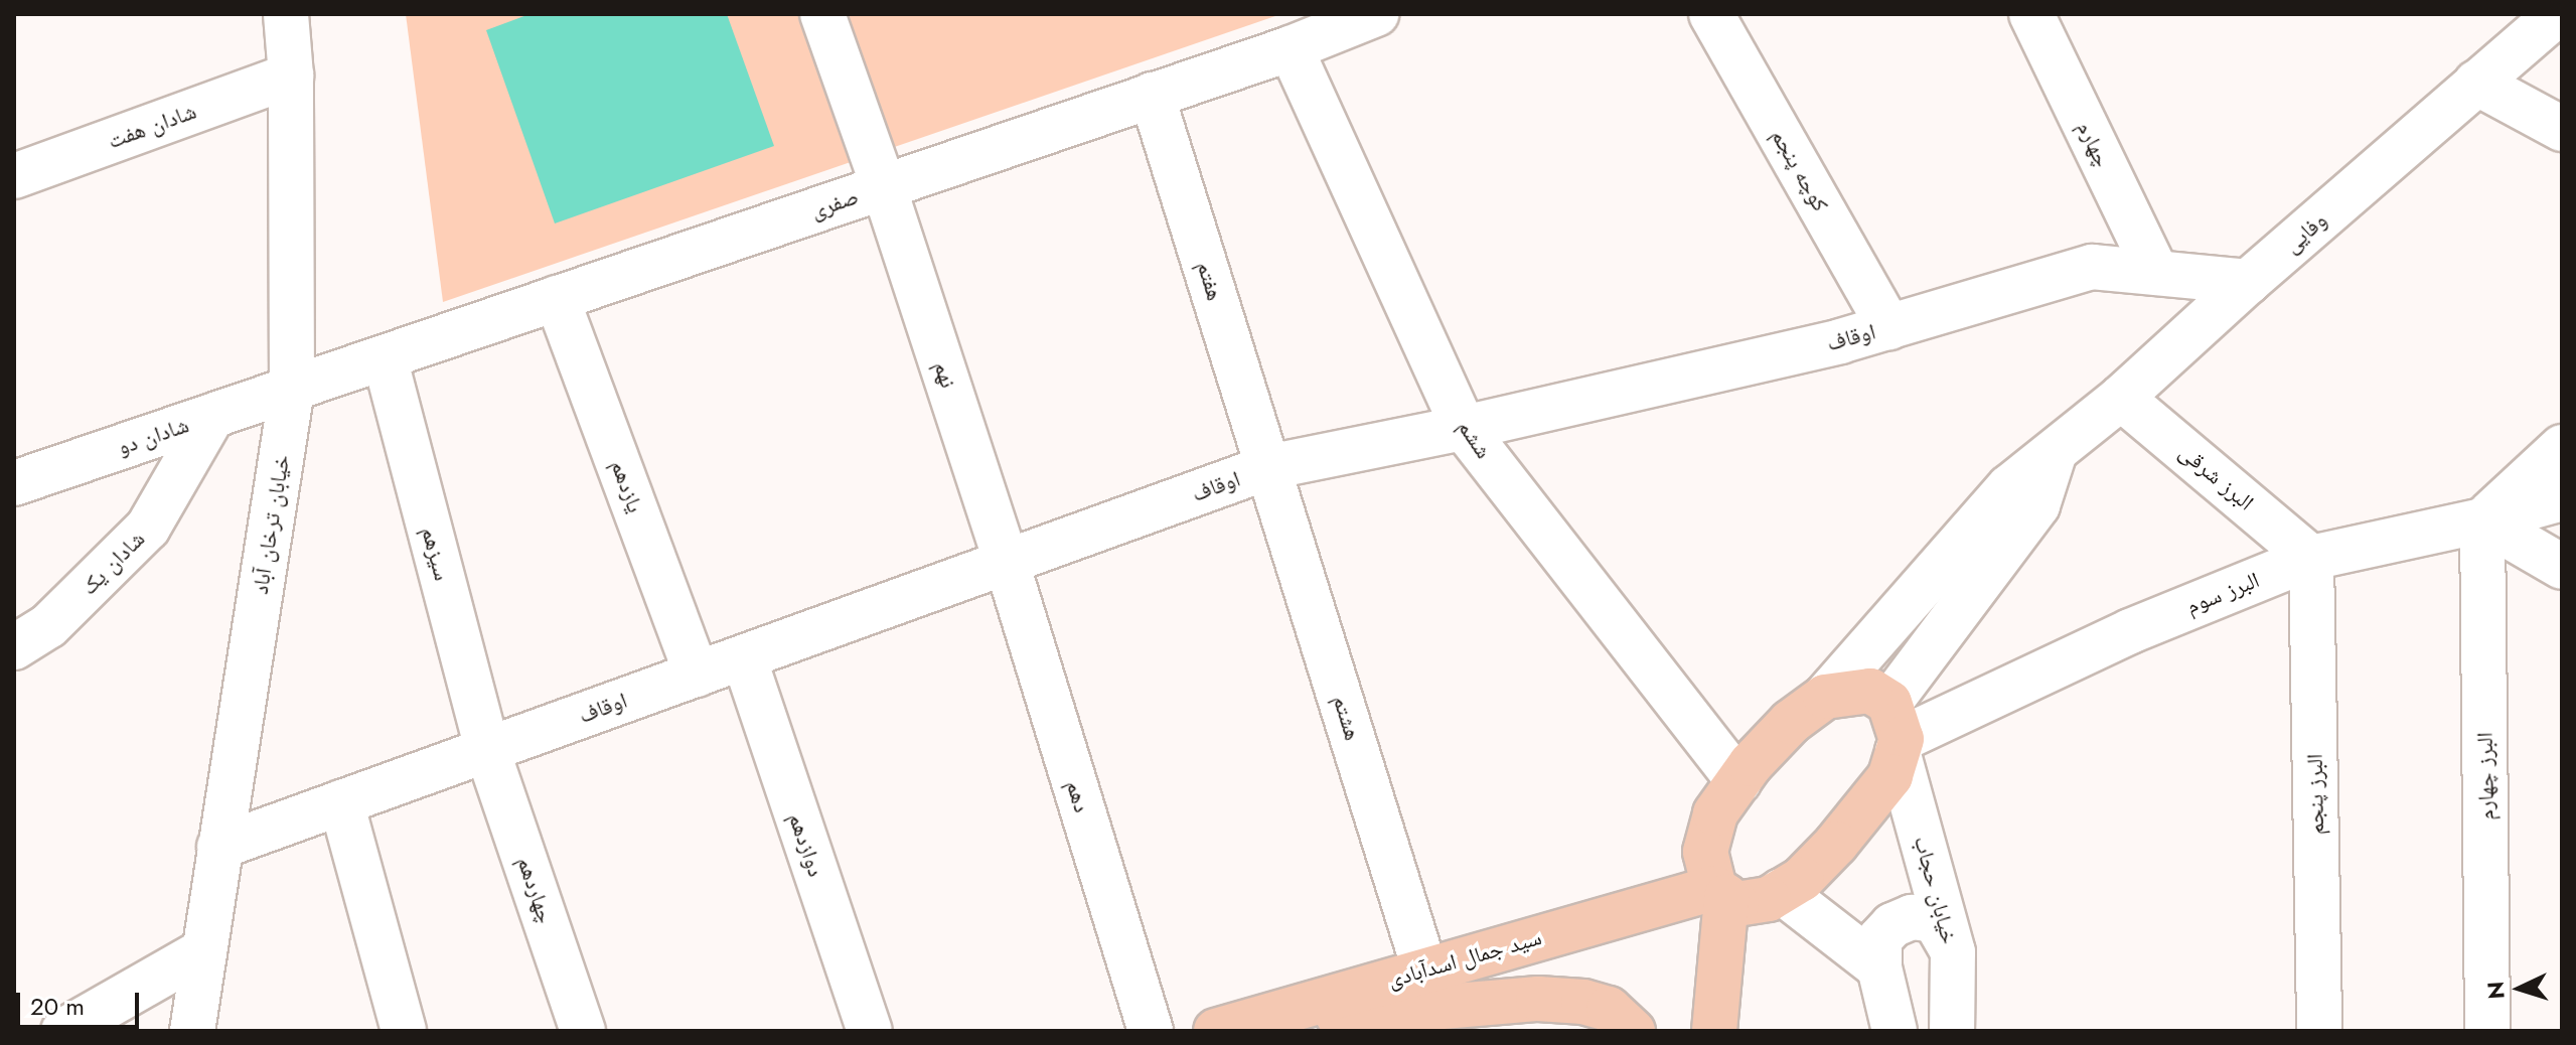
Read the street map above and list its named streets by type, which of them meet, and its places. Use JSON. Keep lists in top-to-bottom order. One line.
{"streets":{"main road":["سید جمال اسدآبادی"],"street":["شادان هفت","چهارم","کوچه پنجم","صفری","وفایی","هفتم","اوقاف","نهم","شادان دو","ششم","البرز شرقی","یازدهم","خیابان ترخان آباد","سیزهم","شادان یک","البرز سوم","هشتم","البرز چهارم","البرز پنجم","دهم","دوازدهم","چهاردهم","خیابان حجاب"]},"crossings":[["شادان هفت","خیابان ترخان آباد"],["چهارم","اوقاف"],["کوچه پنجم","اوقاف"],["صفری","هفتم"],["صفری","نهم"],["صفری","شادان دو"],["صفری","ششم"],["صفری","یازدهم"],["صفری","خیابان ترخان آباد"],["صفری","سیزهم"],["وفایی","اوقاف"],["وفایی","البرز شرقی"],["هفتم","اوقاف"],["هفتم","هشتم"],["اوقاف","نهم"],["اوقاف","ششم"],["اوقاف","یازدهم"],["اوقاف","خیابان ترخان آباد"],["اوقاف","سیزهم"],["اوقاف","هشتم"],["اوقاف","دهم"],["اوقاف","دوازدهم"],["اوقاف","چهاردهم"],["نهم","دهم"],["شادان دو","خیابان ترخان آباد"],["شادان دو","شادان یک"],["البرز شرقی","البرز سوم"],["البرز شرقی","البرز پنجم"],["سیزهم","چهاردهم"],["البرز سوم","البرز چهارم"],["البرز سوم","البرز پنجم"],["البرز سوم","خیابان حجاب"],["هشتم","سید جمال اسدآبادی"]],"scale_bar":"20 m","north":"left"}
